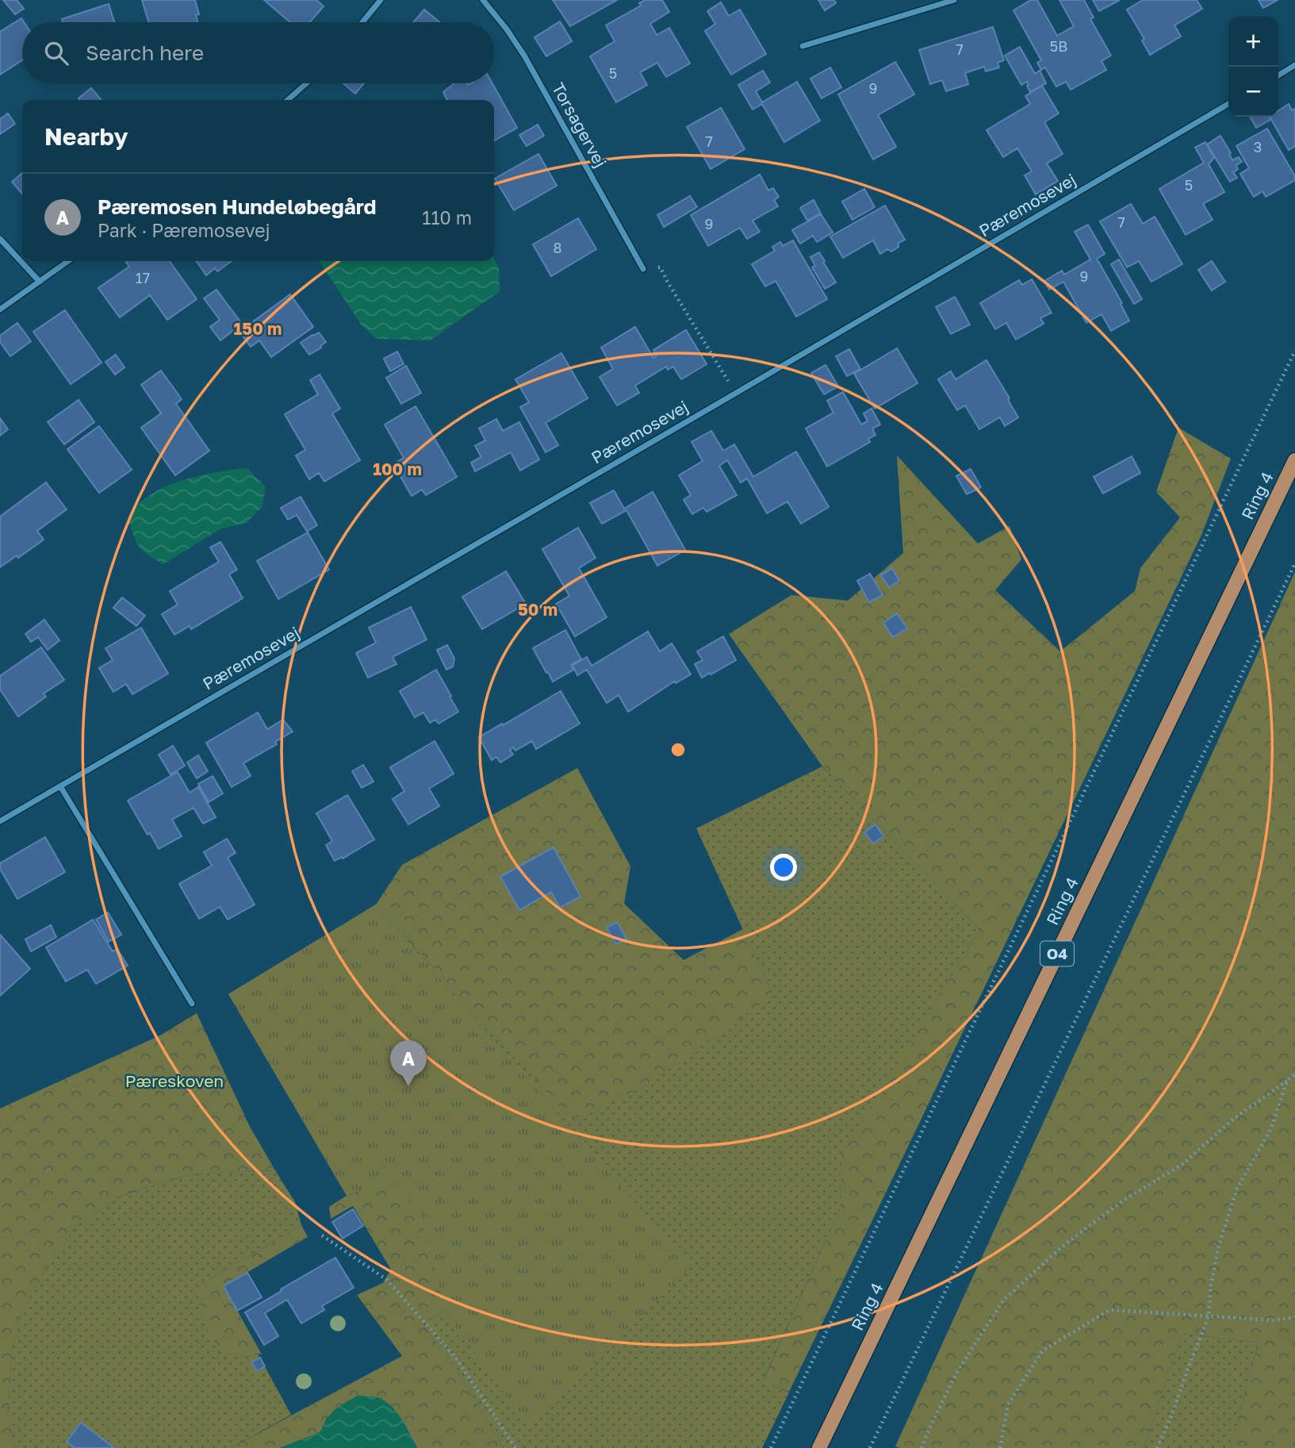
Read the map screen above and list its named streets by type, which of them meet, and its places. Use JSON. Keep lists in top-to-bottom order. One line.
{"streets":{"main road":["Ring 4","O4"],"street":["Torsagervej","Pæremosevej"]},"parks":["Pæreskoven"],"house_numbers":["5B","7","5","9","7","3","5","7","9","8","9","17"],"page":{"map_buttons":["+","−"],"search":"Search here","heading":"Nearby","list":[{"mark":"A","name":"Pæremosen Hundeløbegård","note":"Park · Pæremosevej","value":"110 m"}],"pins":"A"},"rings":["150 m","100 m","50 m"]}
